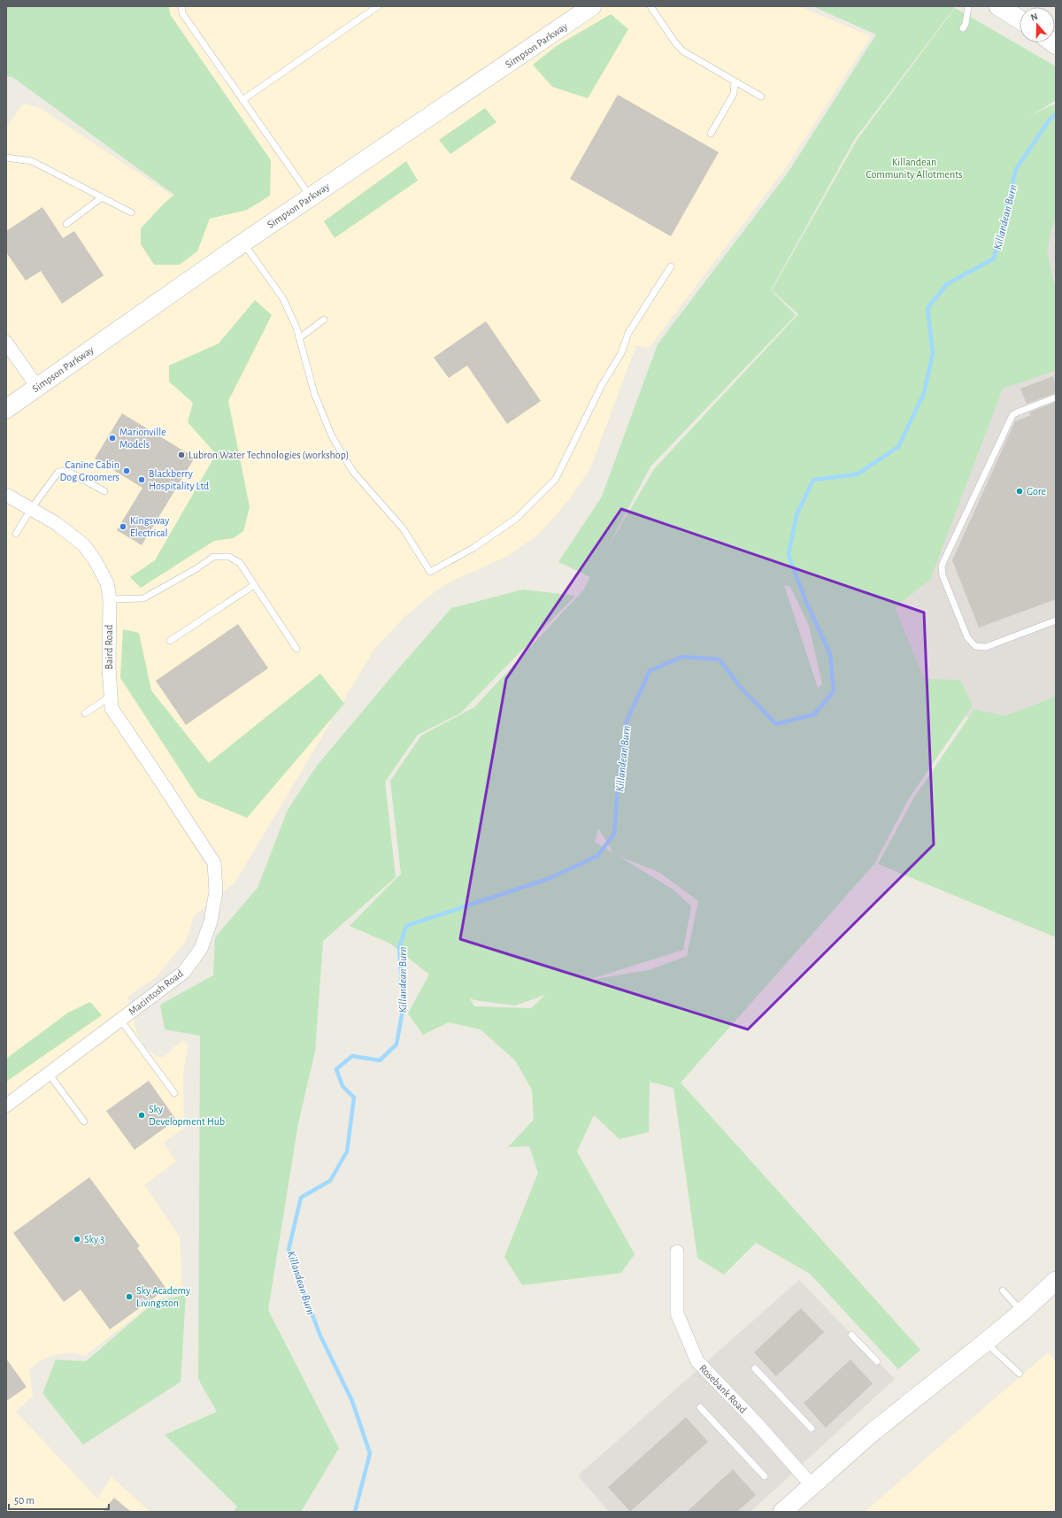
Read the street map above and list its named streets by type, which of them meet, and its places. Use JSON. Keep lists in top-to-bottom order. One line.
{"streets":{"main road":["Simpson Parkway"],"street":["Baird Road","Macintosh Road","Rosebank Road"]},"crossings":[["Baird Road","Macintosh Road"]],"water":["Killandean Burn"],"parks":["Killandean Community Allotments"],"places":["Marionville Models","Lubron Water Technologies (workshop)","Canine Cabin Dog Groomers","Blackberry Hospitality Ltd","Gore","Kingsway Electrical","Sky Development Hub","Sky 3","Sky Academy Livingston"],"scale_bar":"50 m","north":"top"}
